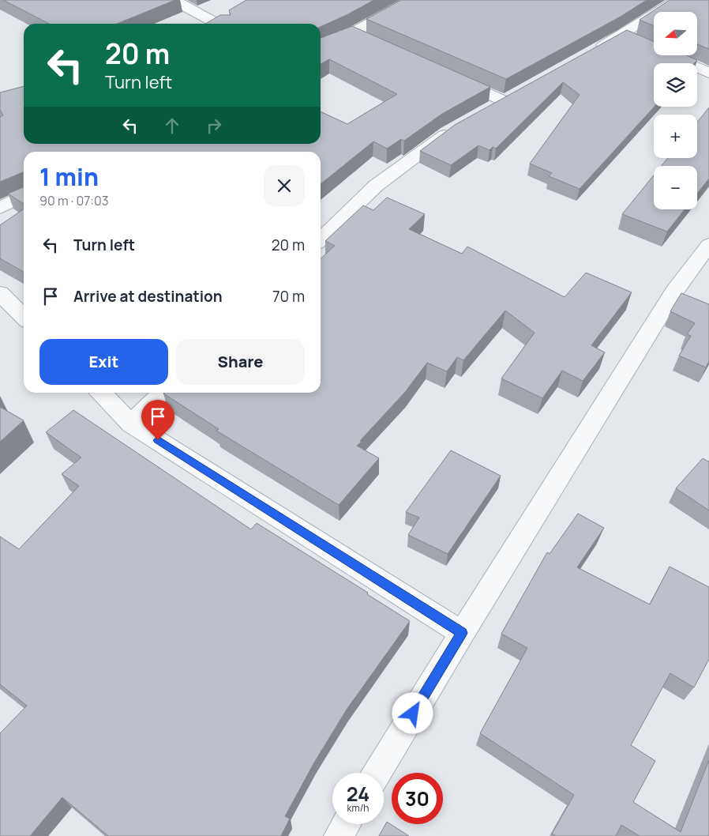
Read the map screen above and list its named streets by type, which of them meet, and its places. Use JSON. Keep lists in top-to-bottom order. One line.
{"north":"left","page":{"map_buttons":["+","−"],"turn":["20 m","Turn left"],"heading":["1 min","90 m · 07:03"],"list":[{"name":"Turn left","value":"20 m"},{"name":"Arrive at destination","value":"70 m"}],"buttons":["Exit","Share"],"speed":"24 km/h","limit":"30"}}
